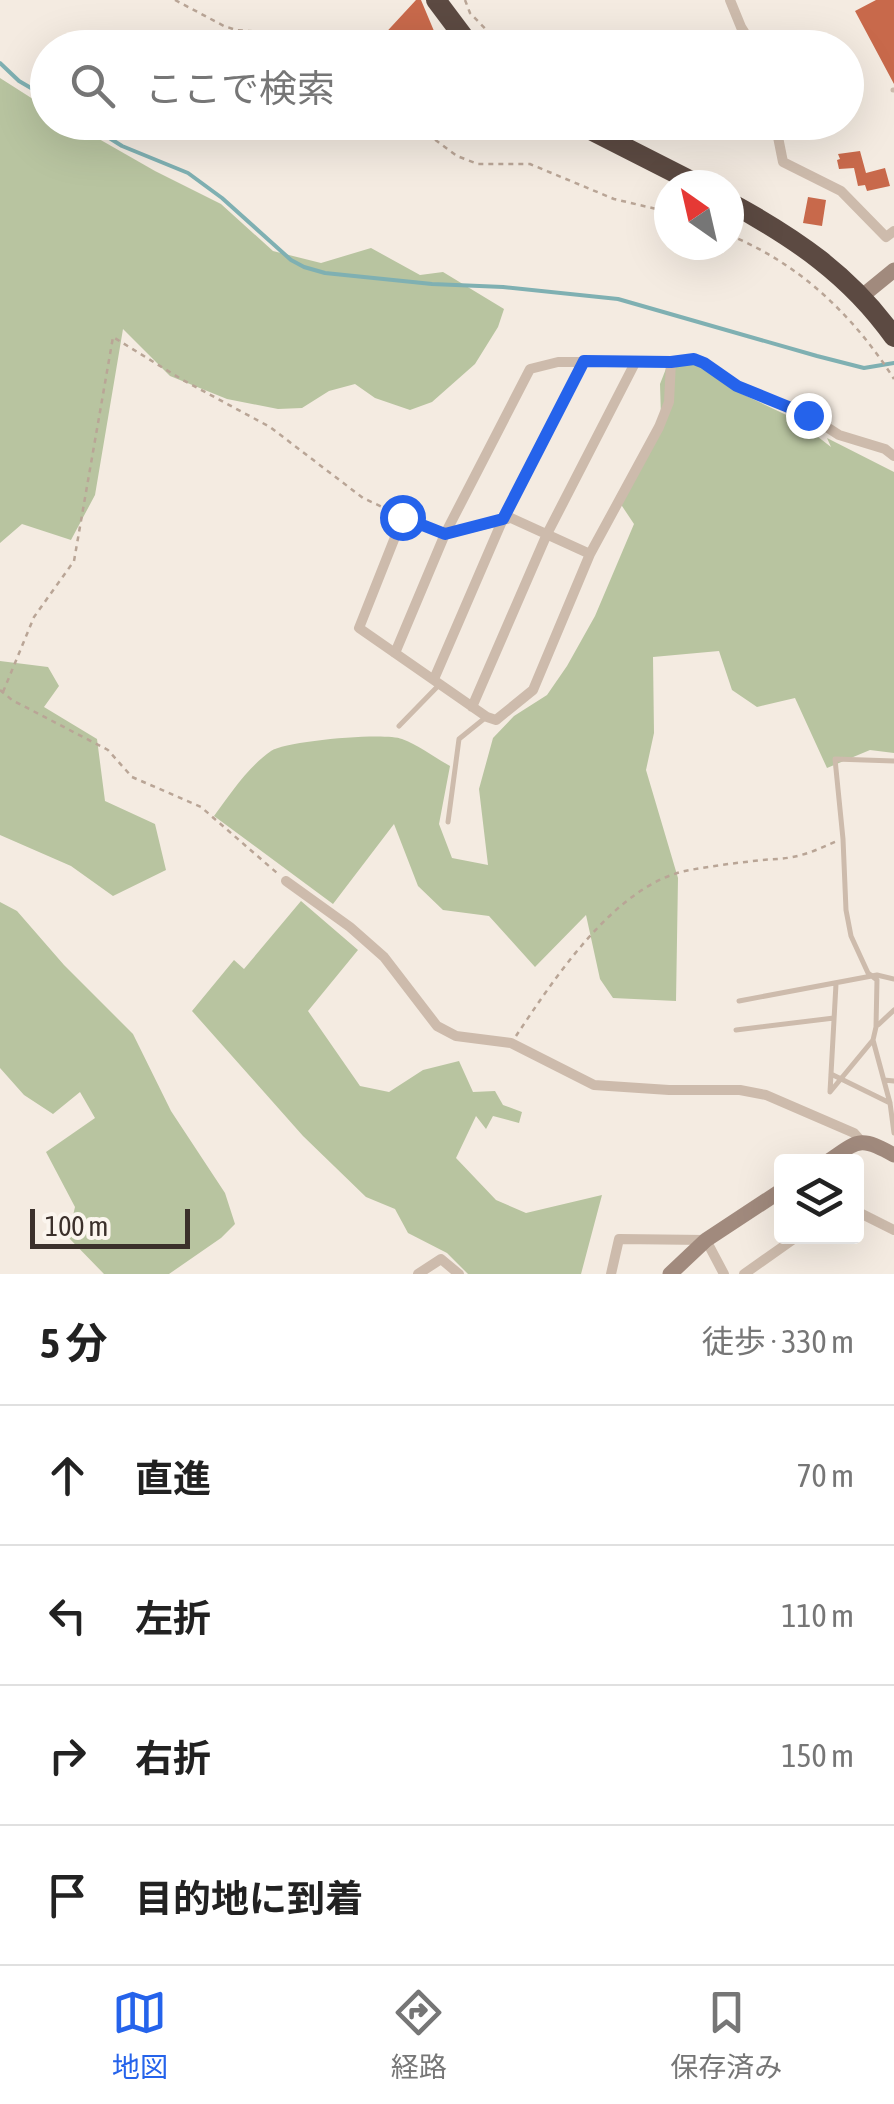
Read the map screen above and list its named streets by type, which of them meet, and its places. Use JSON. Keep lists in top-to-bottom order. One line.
{"scale_bar":"100 m","north":"top left","page":{"search":"ここで検索","scale":"100 m","heading":["5 分","徒歩 · 330 m"],"list":[["直進","70 m"],["左折","110 m"],["右折","150 m"],"目的地に到着"],"nav":["地図","経路","保存済み"]}}
